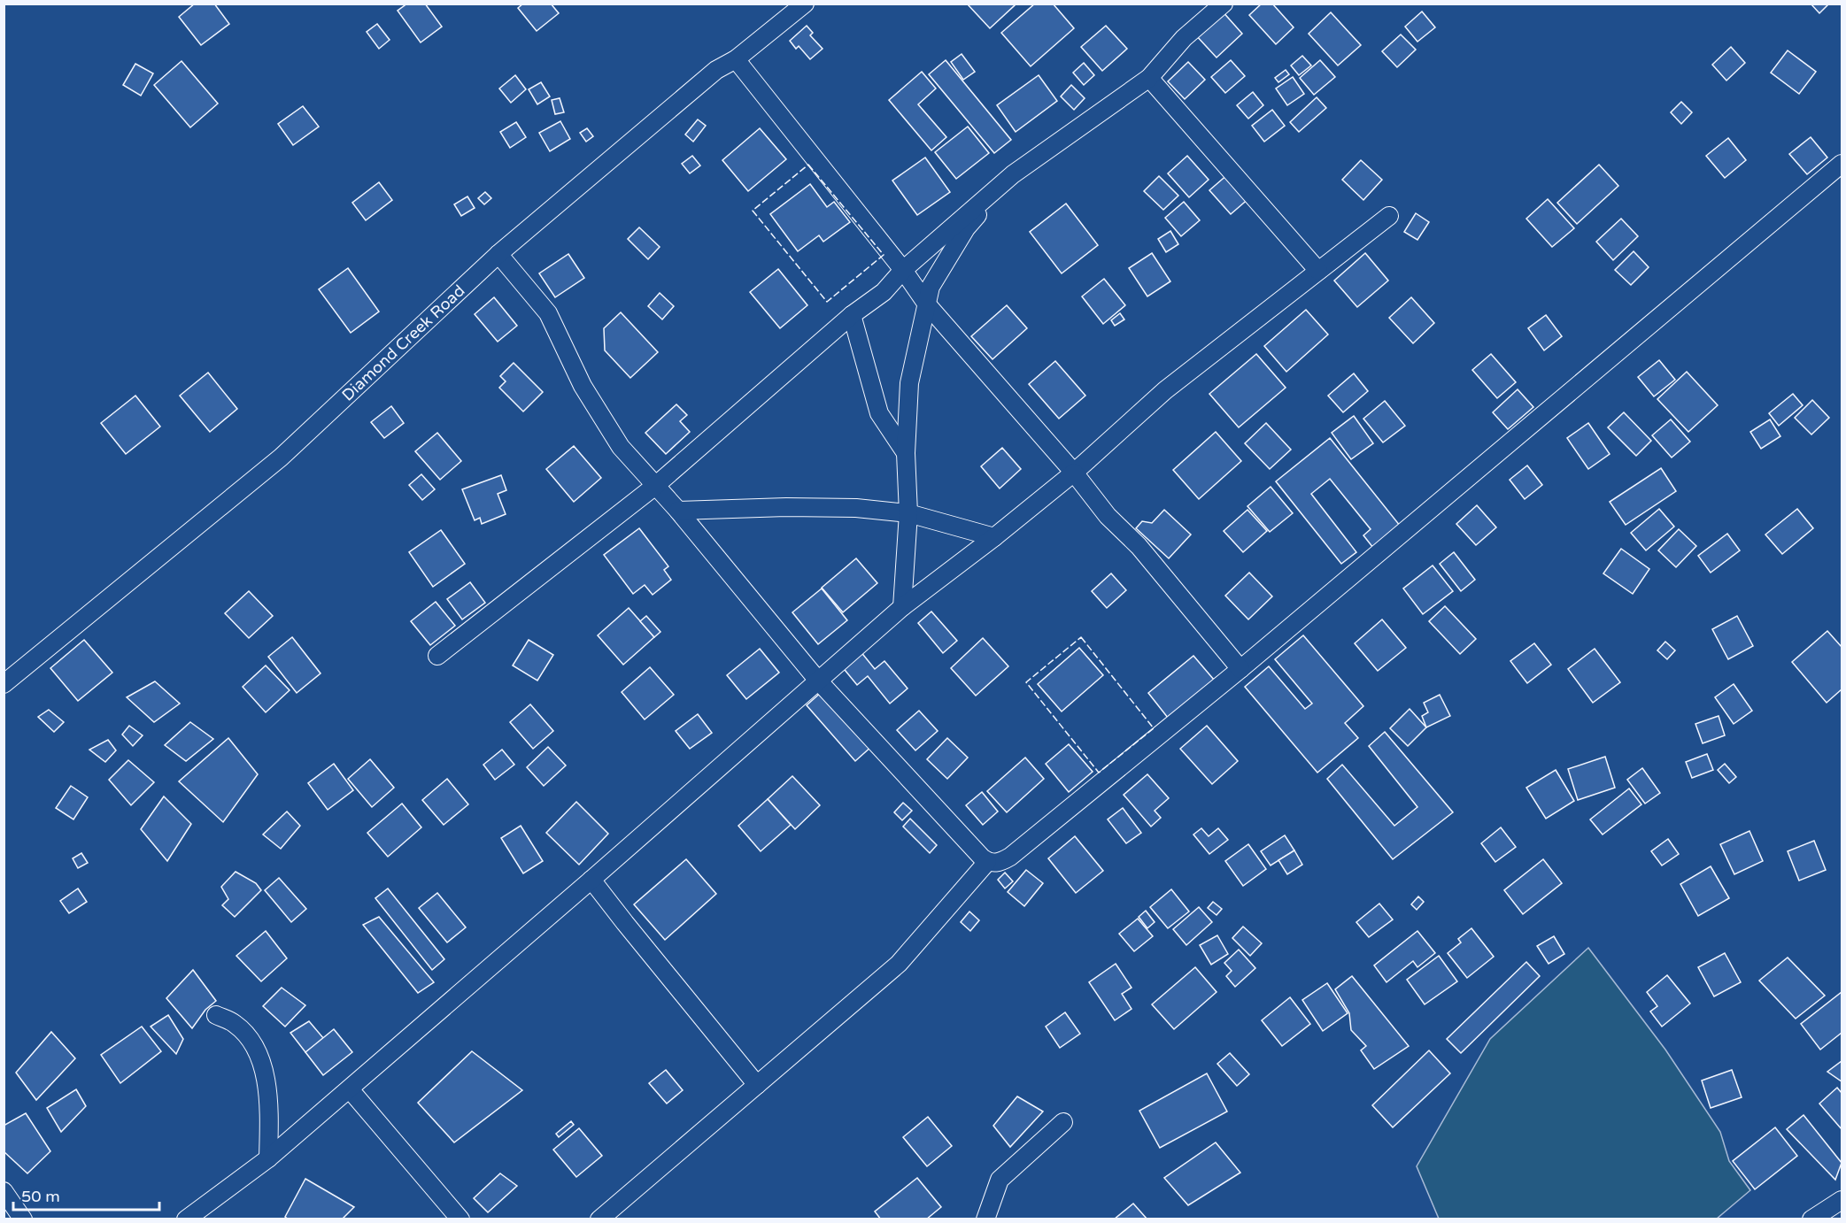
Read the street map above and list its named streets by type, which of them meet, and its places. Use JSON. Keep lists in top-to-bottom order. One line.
{"streets":{"street":["Diamond Creek Road"]},"scale_bar":"50 m"}
